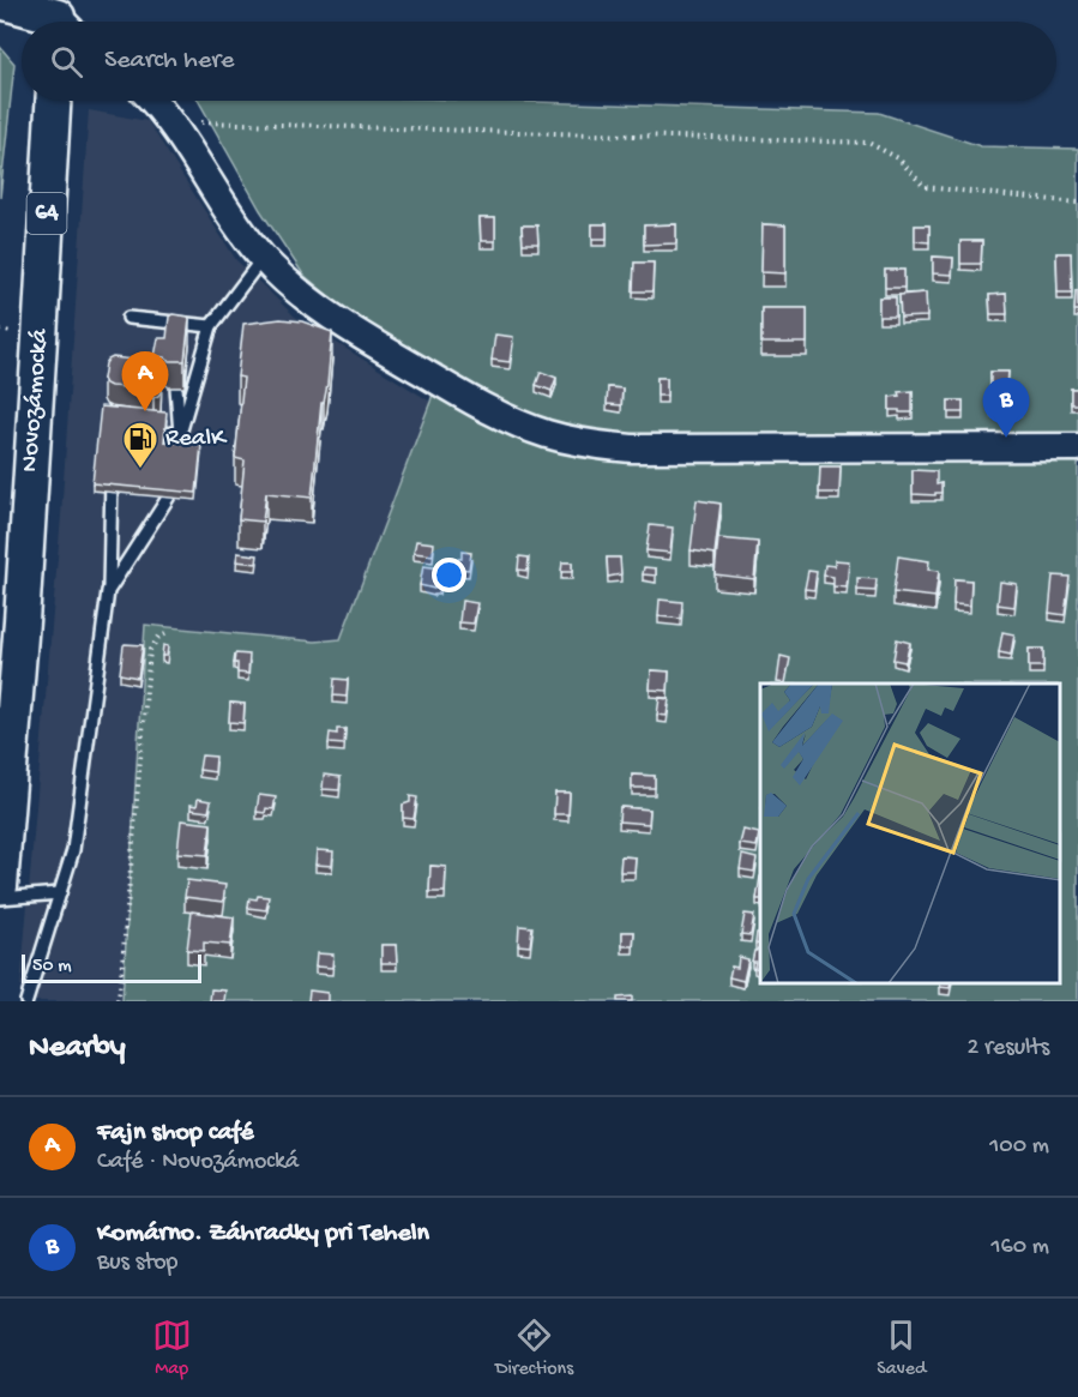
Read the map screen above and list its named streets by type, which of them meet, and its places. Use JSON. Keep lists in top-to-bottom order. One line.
{"streets":{"main road":["64","Novozámocká"]},"places":{"fuel station":["RealK"]},"scale_bar":"50 m","page":{"search":"Search here","pins":["A","B"],"scale":"50 m","heading":["Nearby","2 results"],"list":[{"mark":"A","name":"Fajn shop café","note":"Café · Novozámocká","value":"100 m"},{"mark":"B","name":"Komárno. Záhradky pri Teheln","note":"Bus stop","value":"160 m"}],"nav":["Map","Directions","Saved"]}}
